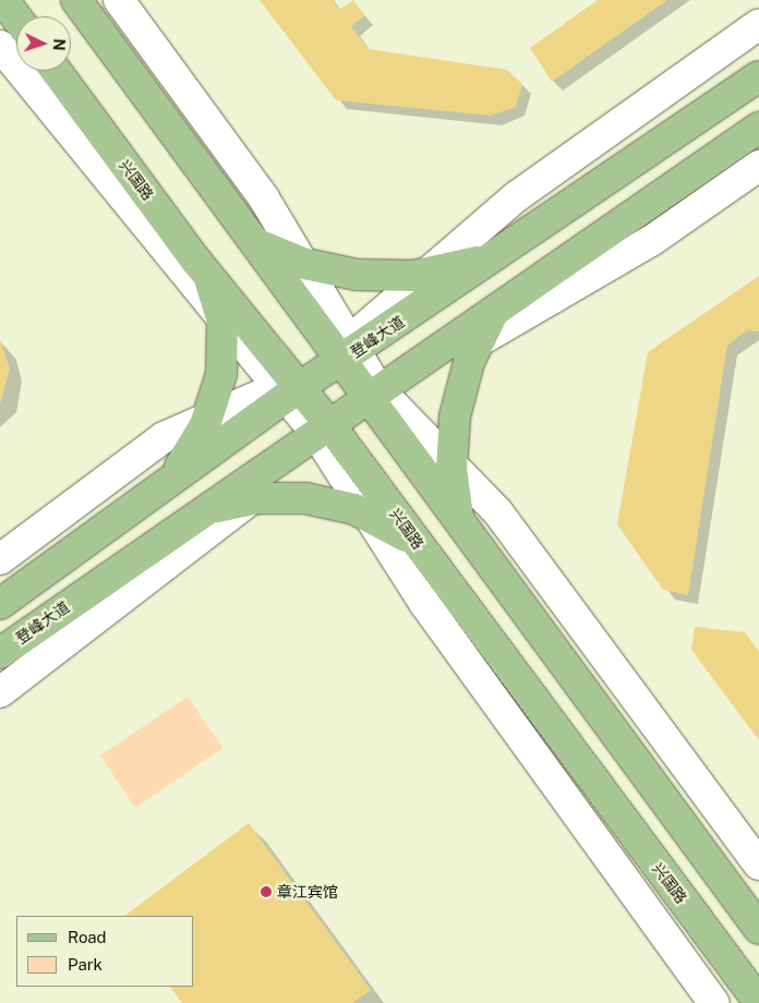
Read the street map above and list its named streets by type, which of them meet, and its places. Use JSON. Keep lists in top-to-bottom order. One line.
{"streets":{"main road":["兴国路","登峰大道"]},"crossings":[["兴国路","登峰大道"]],"places":["章江宾馆"],"legend":["Road","Park"],"north":"right"}
